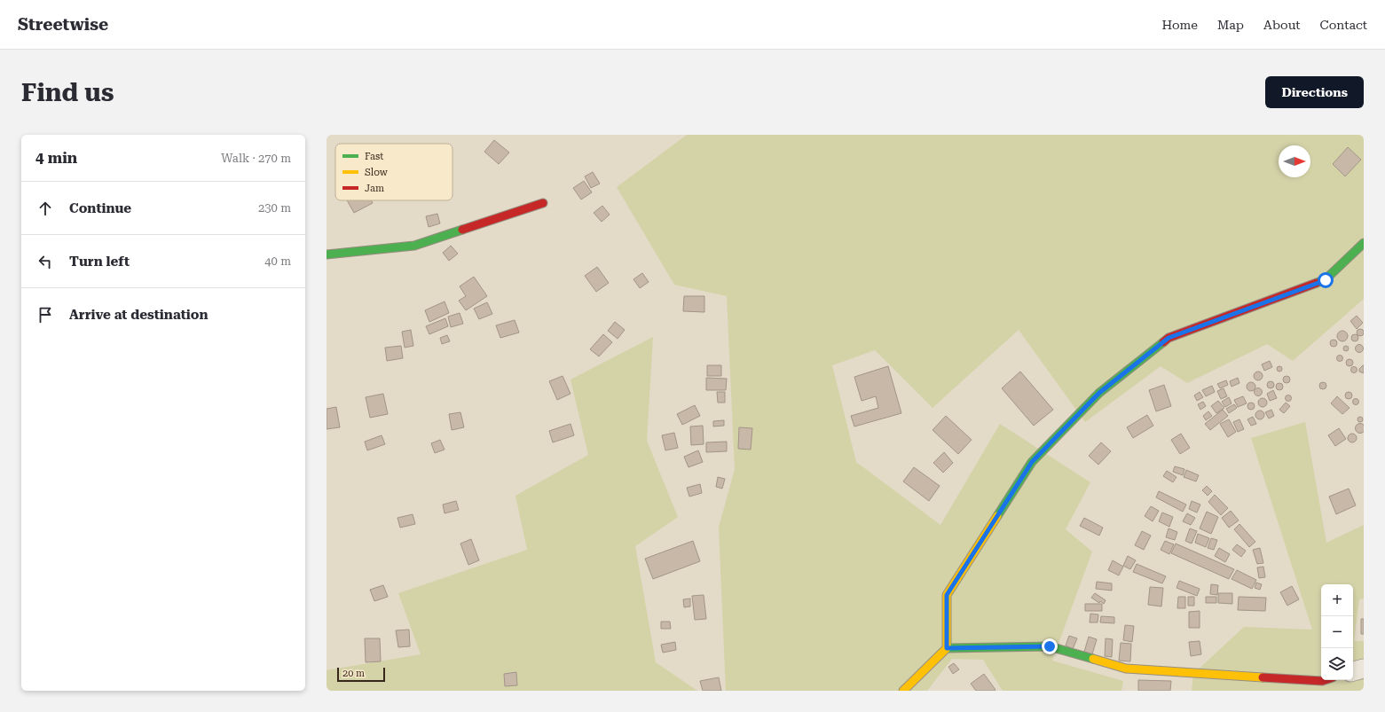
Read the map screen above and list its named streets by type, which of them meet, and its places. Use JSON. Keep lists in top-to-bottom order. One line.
{"legend":["Fast","Slow","Jam"],"scale_bar":"20 m","north":"right","page":{"header":"Streetwise","nav":["Home","Map","About","Contact"],"buttons":"Directions","title":"Find us","heading":["4 min","Walk · 270 m"],"list":[["Continue","230 m"],["Turn left","40 m"],"Arrive at destination"],"map_buttons":["+","−"],"scale":"20 m"}}
